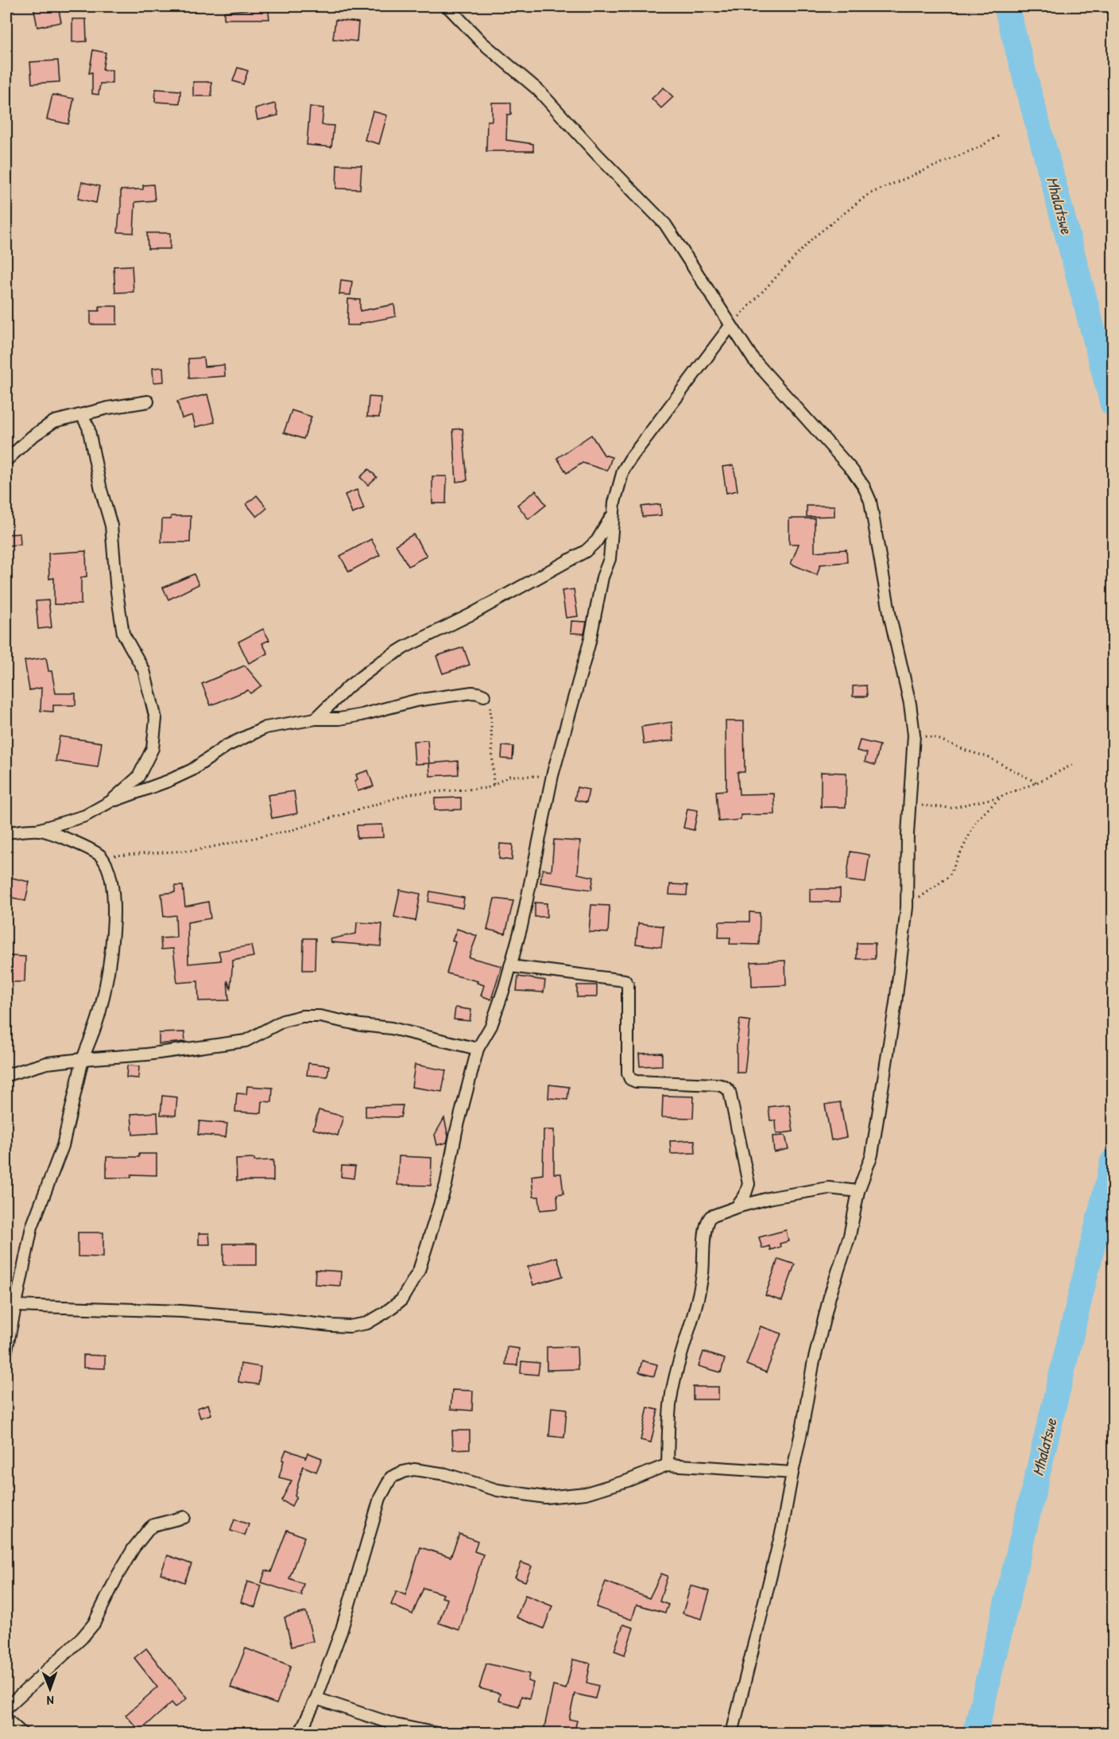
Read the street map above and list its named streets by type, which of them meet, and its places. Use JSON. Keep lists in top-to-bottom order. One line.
{"water":["Mhalatswe"],"north":"bottom"}
